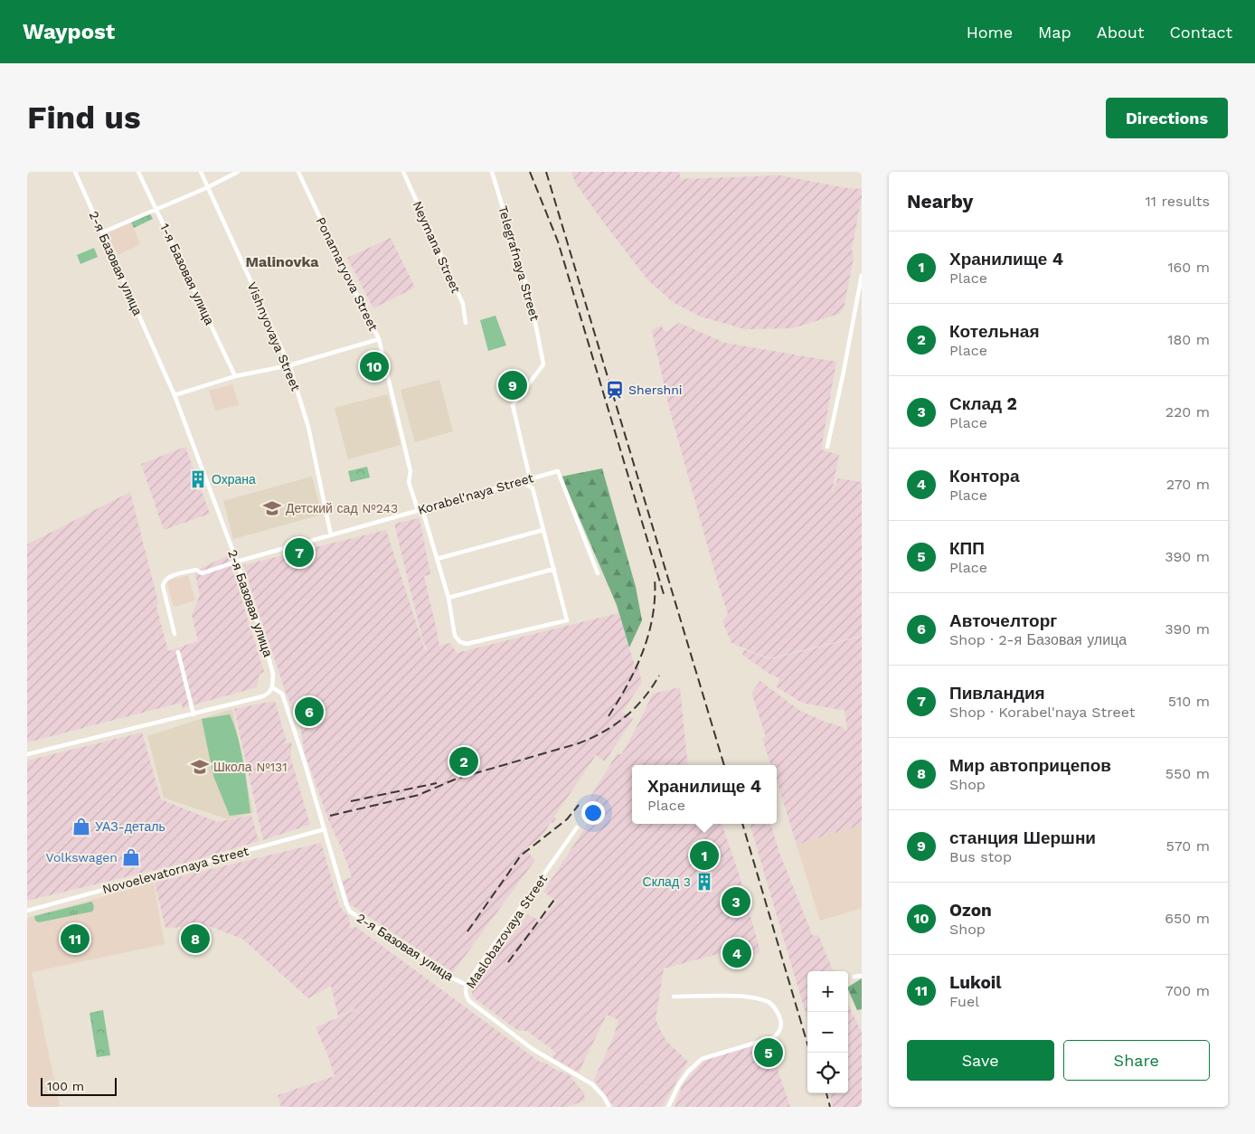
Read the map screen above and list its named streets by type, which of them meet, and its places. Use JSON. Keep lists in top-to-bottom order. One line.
{"streets":{"street":["Neymana Street","2-я Базовая улица","Telegrafnaya Street","1-я Базовая улица","Ponamaryova Street","Vishnyovaya Street","Korabel'naya Street","Novoelevatornaya Street","Maslobazovaya Street"]},"crossings":[["2-я Базовая улица","Korabel'naya Street"],["2-я Базовая улица","Novoelevatornaya Street"],["2-я Базовая улица","Maslobazovaya Street"],["Telegrafnaya Street","Korabel'naya Street"],["Ponamaryova Street","Korabel'naya Street"],["Vishnyovaya Street","Korabel'naya Street"]],"districts":["Malinovka"],"places":{"station":["Shershni"],"building":["Охрана","Склад 3"],"school or university":["Детский сад №243","Школа №131"],"shop":["УАЗ-деталь","Volkswagen"]},"scale_bar":"100 m","page":{"header":"Waypost","nav":["Home","Map","About","Contact"],"buttons":["Directions",["Save","Share"]],"title":"Find us","heading":["Nearby","11 results"],"list":[{"mark":"1","name":"Хранилище 4","note":"Place","value":"160 m"},{"mark":"2","name":"Котельная","note":"Place","value":"180 m"},{"mark":"3","name":"Склад 2","note":"Place","value":"220 m"},{"mark":"4","name":"Контора","note":"Place","value":"270 m"},{"mark":"5","name":"КПП","note":"Place","value":"390 m"},{"mark":"6","name":"Авточелторг","note":"Shop · 2-я Базовая улица","value":"390 m"},{"mark":"7","name":"Пивландия","note":"Shop · Korabel'naya Street","value":"510 m"},{"mark":"8","name":"Мир автоприцепов","note":"Shop","value":"550 m"},{"mark":"9","name":"станция Шершни","note":"Bus stop","value":"570 m"},{"mark":"10","name":"Ozon","note":"Shop","value":"650 m"},{"mark":"11","name":"Lukoil","note":"Fuel","value":"700 m"}],"pins":["10","9","7","6","2","1","3","8","11","4","5"],"popup":["Хранилище 4","Place"],"map_buttons":["+","−"],"scale":"100 m"}}
